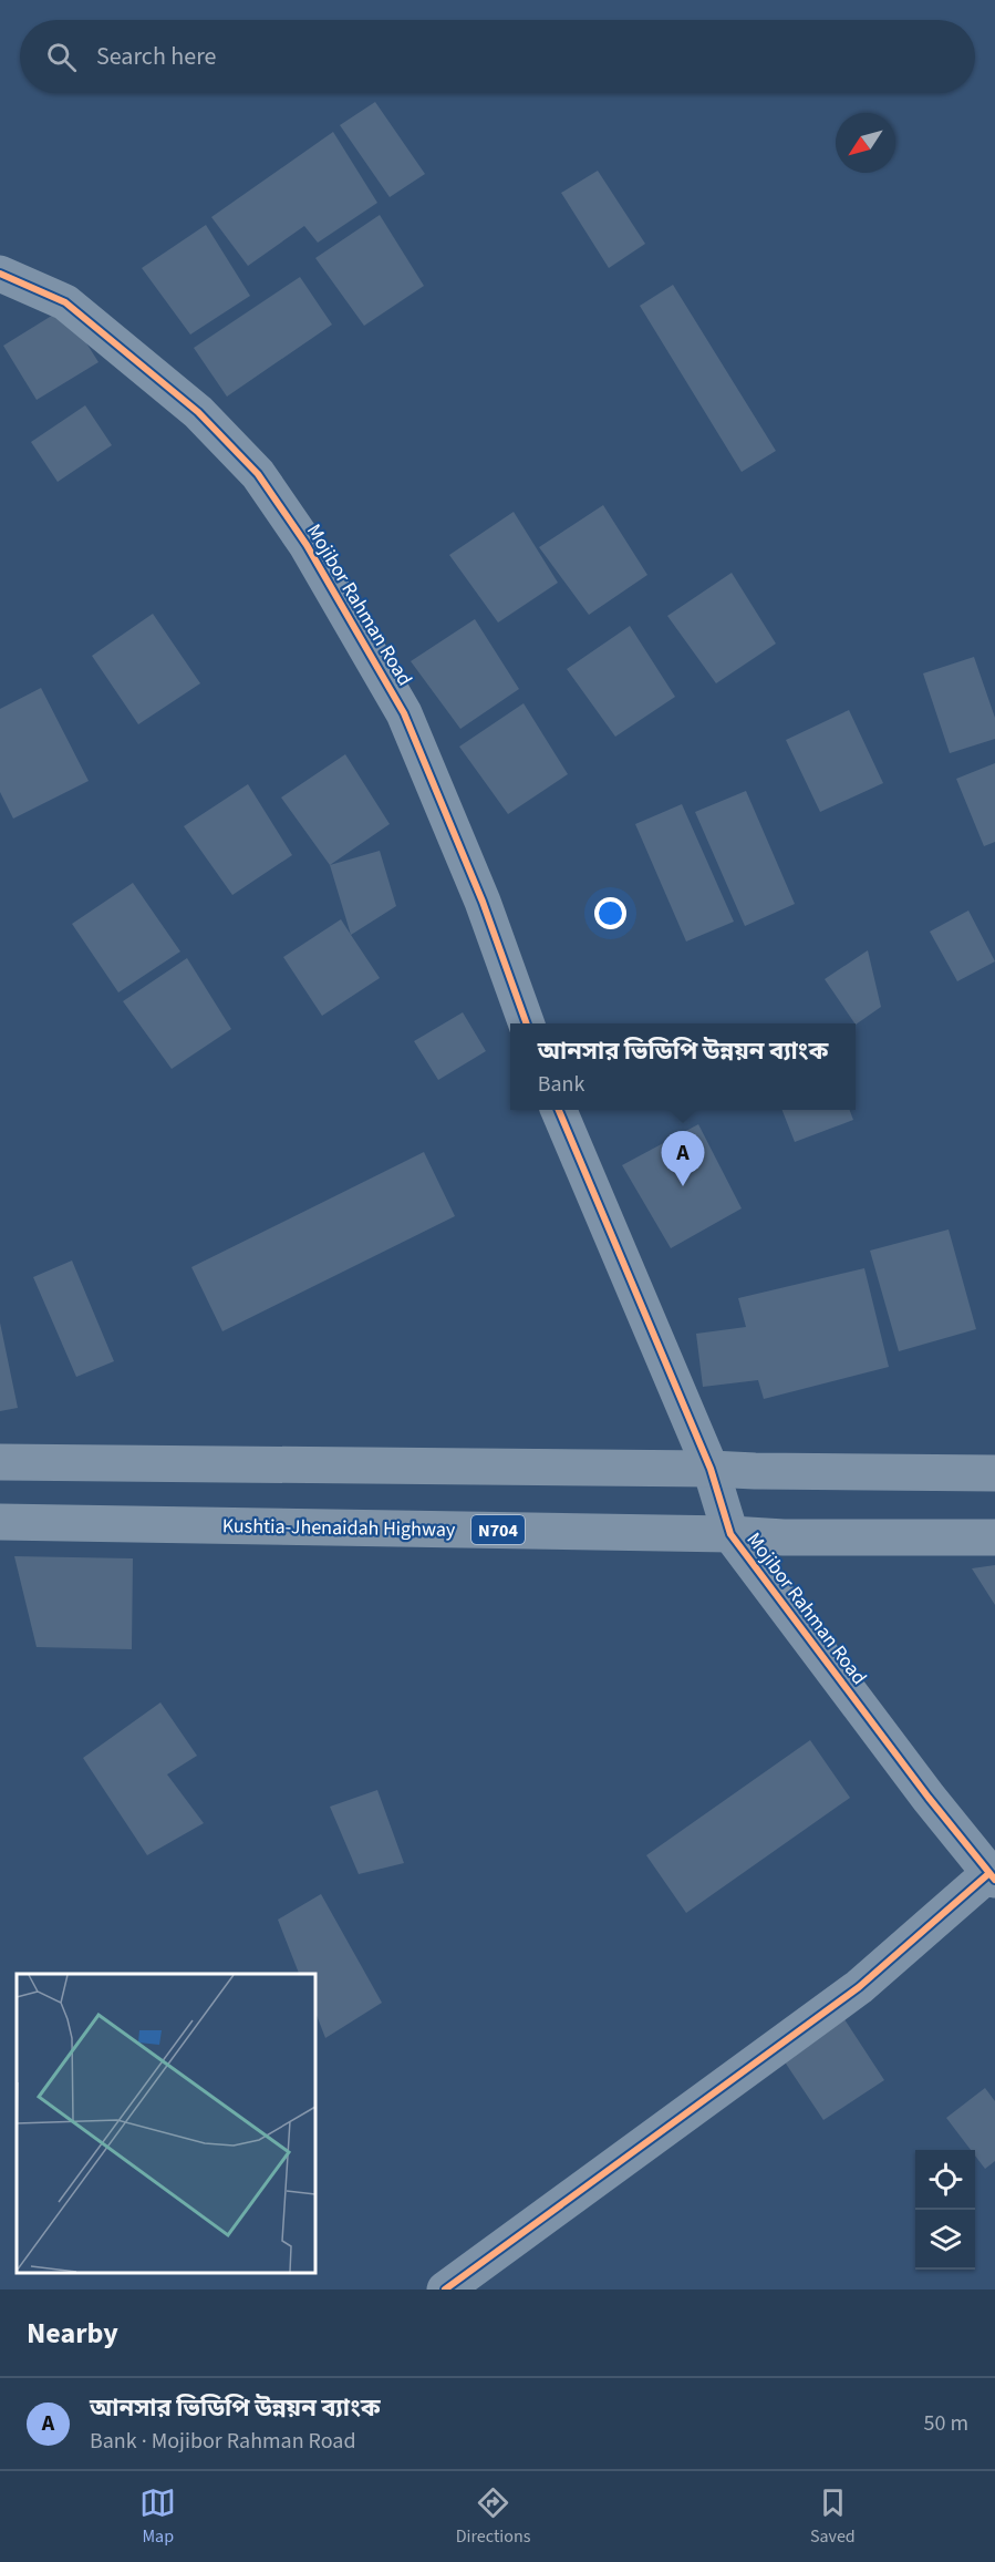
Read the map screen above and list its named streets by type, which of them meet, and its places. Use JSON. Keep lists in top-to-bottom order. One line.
{"streets":{"highway":["Kushtia-Jhenaidah Highway","N704"],"street":["Mojibor Rahman Road"]},"crossings":[["Mojibor Rahman Road","Kushtia-Jhenaidah Highway"]],"north":"bottom left","page":{"search":"Search here","popup":["আনসার ভিডিপি উন্নয়ন ব্যাংক","Bank"],"pins":"A","heading":"Nearby","list":[{"mark":"A","name":"আনসার ভিডিপি উন্নয়ন ব্যাংক","note":"Bank · Mojibor Rahman Road","value":"50 m"}],"nav":["Map","Directions","Saved"]}}
